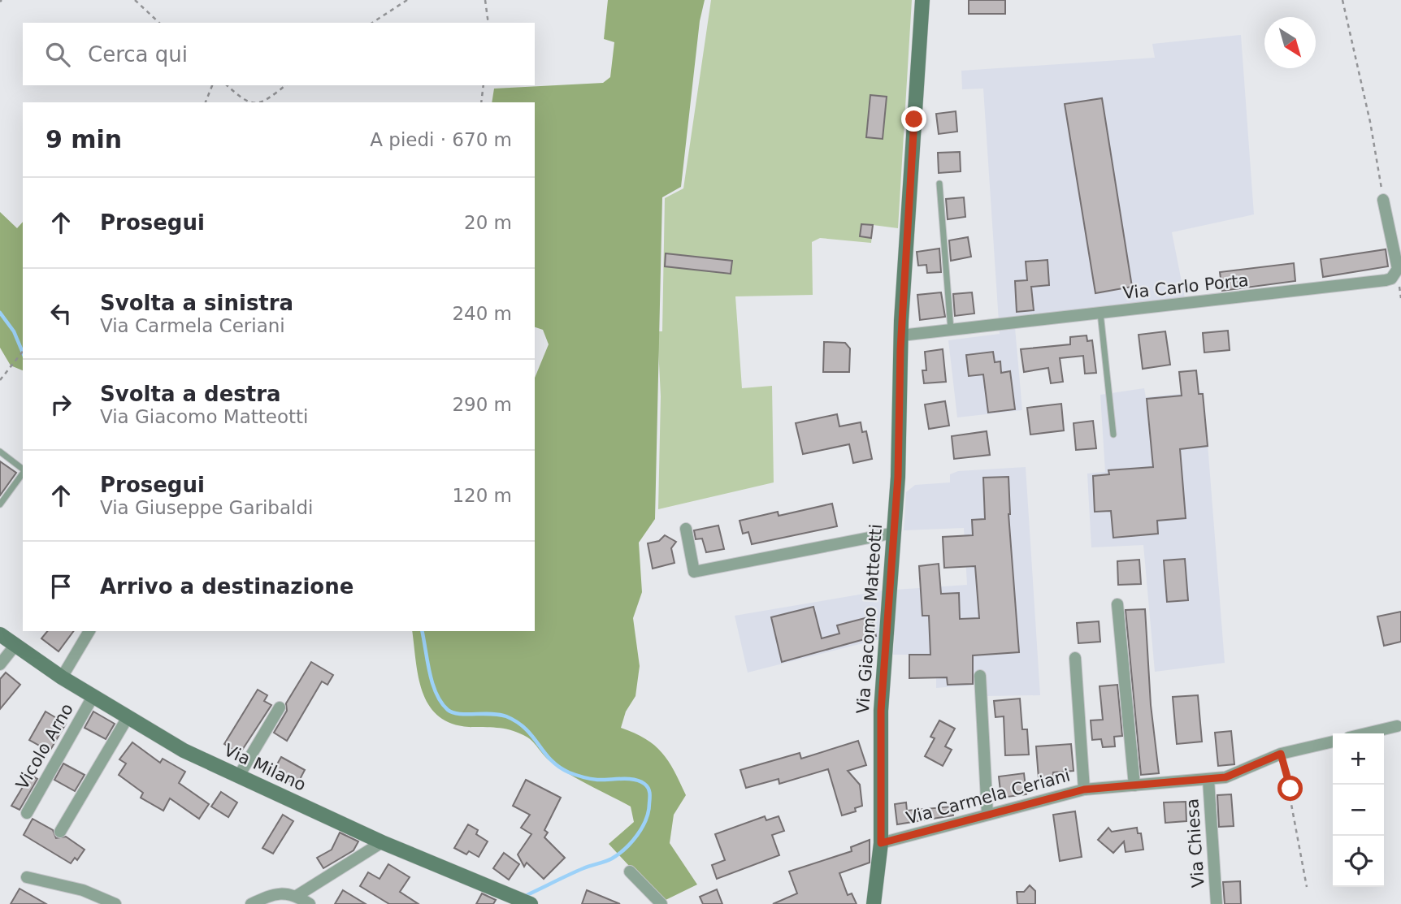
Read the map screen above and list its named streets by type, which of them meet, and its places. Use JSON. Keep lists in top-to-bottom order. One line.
{"streets":{"street":["Via Carlo Porta","Via Giacomo Matteotti","Vicolo Arno","Via Milano","Via Carmela Ceriani","Via Chiesa"]},"crossings":[["Via Carlo Porta","Via Giacomo Matteotti"],["Via Giacomo Matteotti","Via Carmela Ceriani"],["Vicolo Arno","Via Milano"],["Via Carmela Ceriani","Via Chiesa"]],"north":"bottom right","page":{"search":"Cerca qui","heading":["9 min","A piedi · 670 m"],"list":[["Prosegui","20 m"],["Svolta a sinistra","Via Carmela Ceriani","240 m"],["Svolta a destra","Via Giacomo Matteotti","290 m"],["Prosegui","Via Giuseppe Garibaldi","120 m"],"Arrivo a destinazione"],"map_buttons":["+","−"]}}
